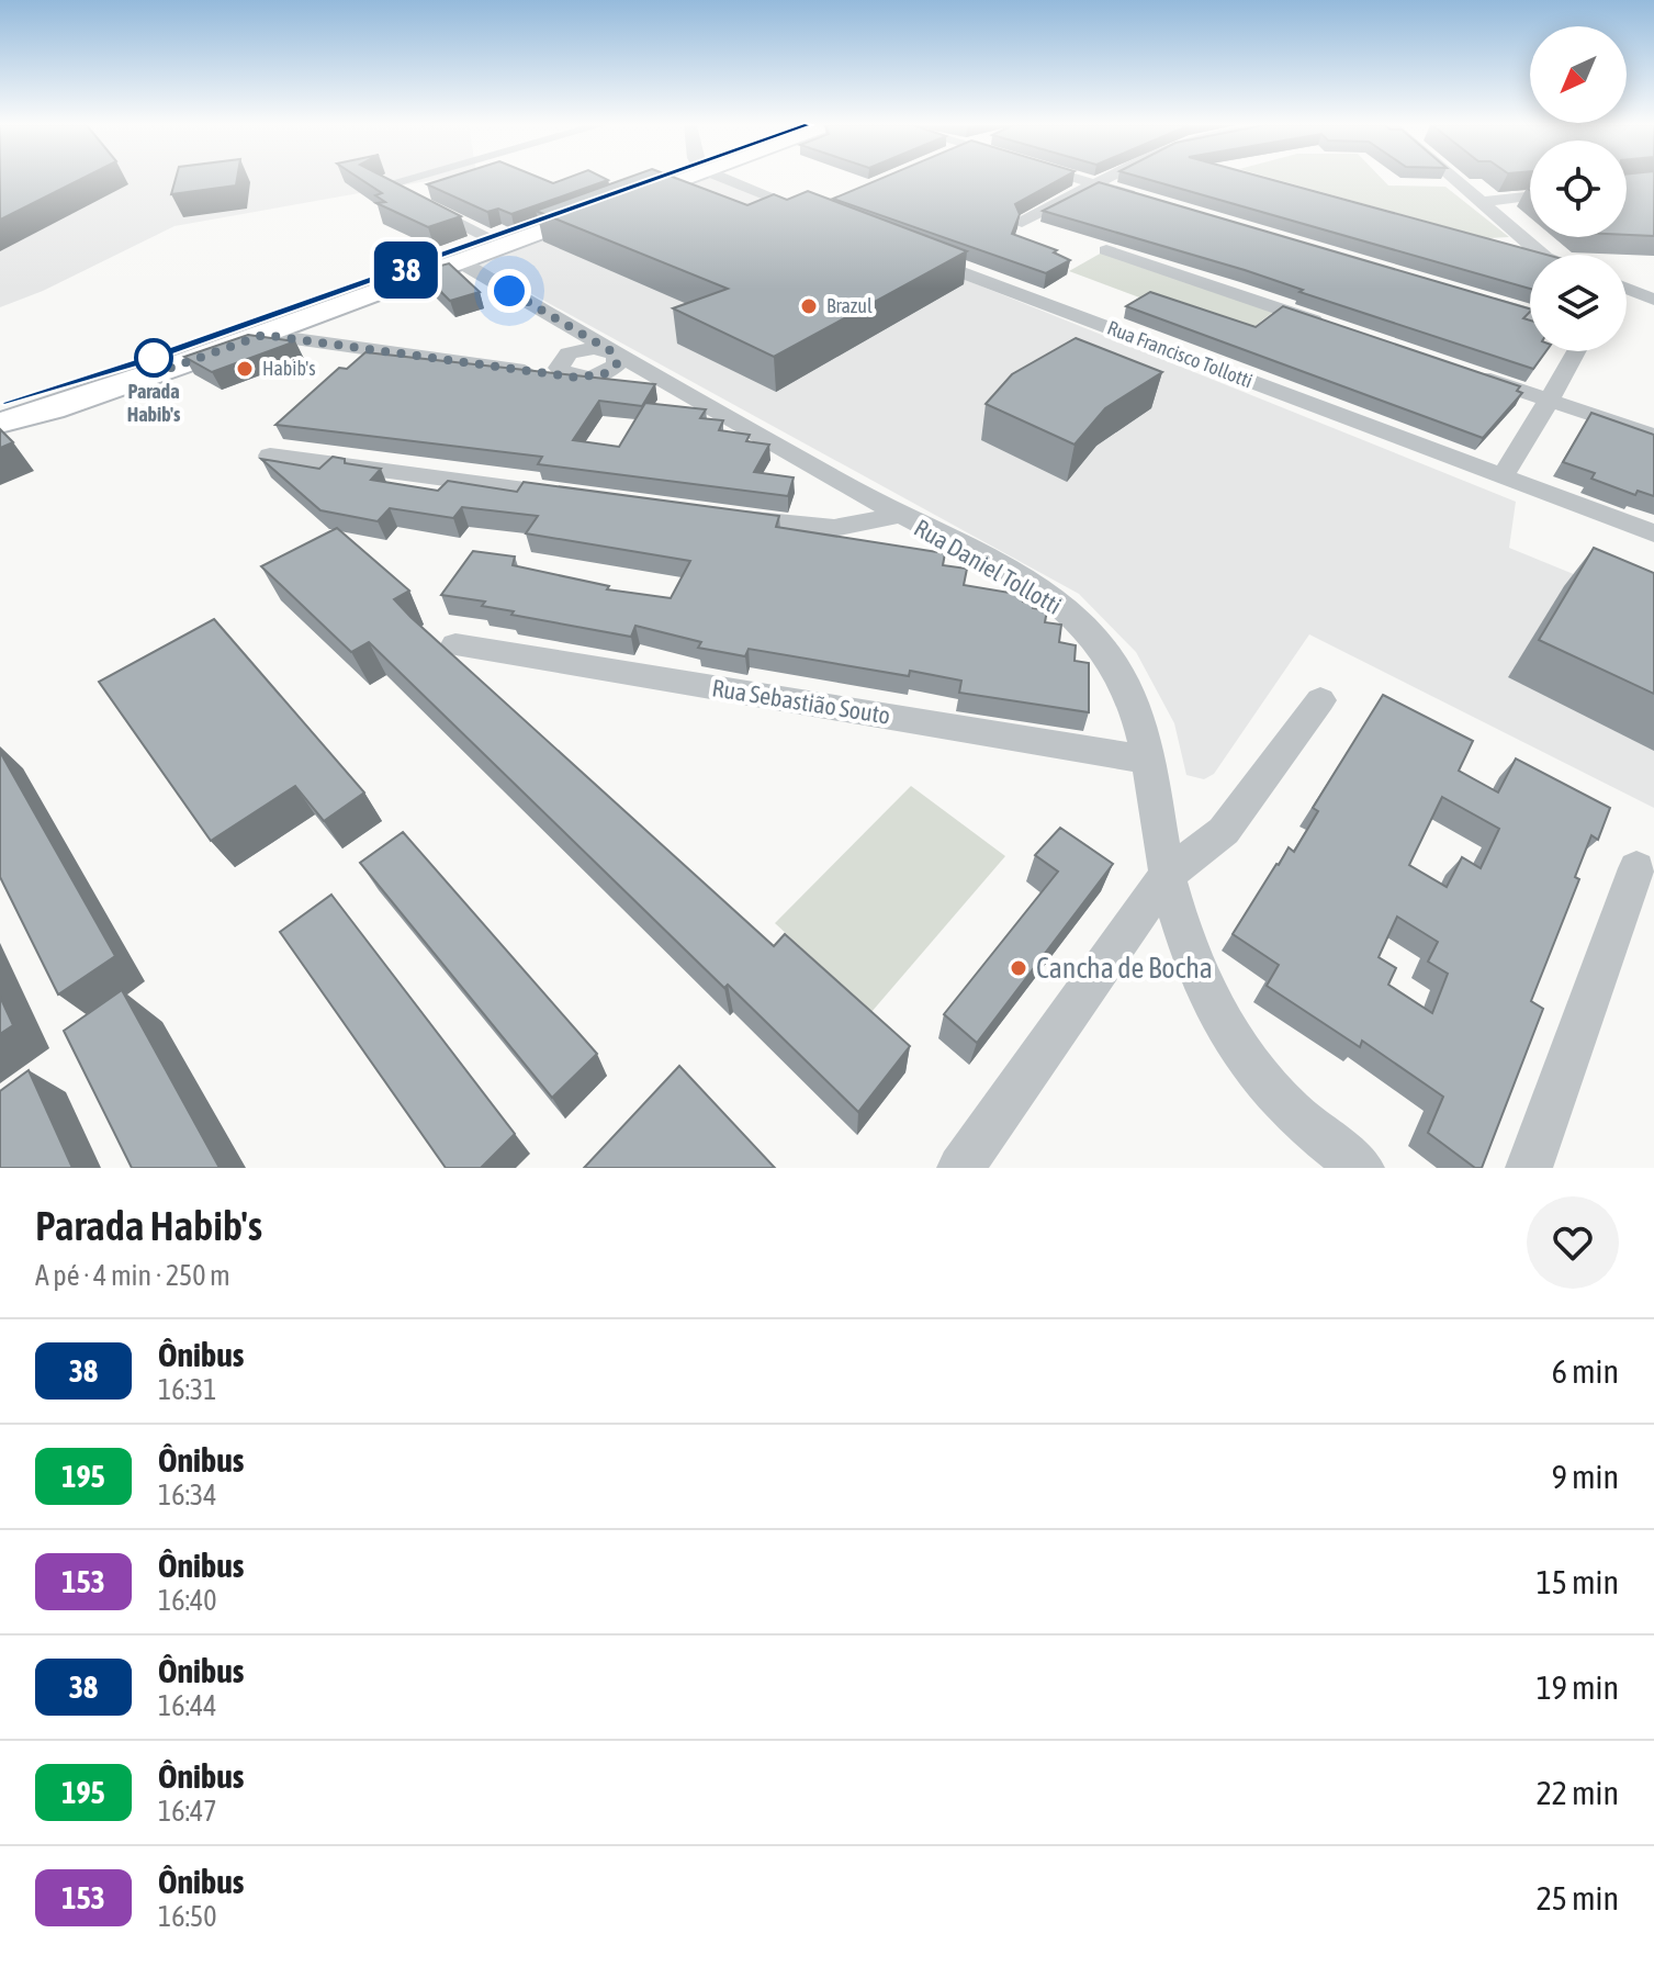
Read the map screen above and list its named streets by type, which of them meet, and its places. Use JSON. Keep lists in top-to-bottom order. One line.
{"streets":{"street":["Rua Francisco Tollotti","Rua Daniel Tollotti","Rua Sebastião Souto"]},"crossings":[["Rua Daniel Tollotti","Rua Sebastião Souto"]],"places":["Brazul","Parada Habib's","Habib's","Cancha de Bocha"],"lines":["bus line 38"],"north":"bottom left","page":{"on_map":"38","heading":["Parada Habib's","A pé · 4 min · 250 m"],"list":[{"mark":"38","name":"Ônibus","note":"16:31","value":"6 min"},{"mark":"195","name":"Ônibus","note":"16:34","value":"9 min"},{"mark":"153","name":"Ônibus","note":"16:40","value":"15 min"},{"mark":"38","name":"Ônibus","note":"16:44","value":"19 min"},{"mark":"195","name":"Ônibus","note":"16:47","value":"22 min"},{"mark":"153","name":"Ônibus","note":"16:50","value":"25 min"}]}}
